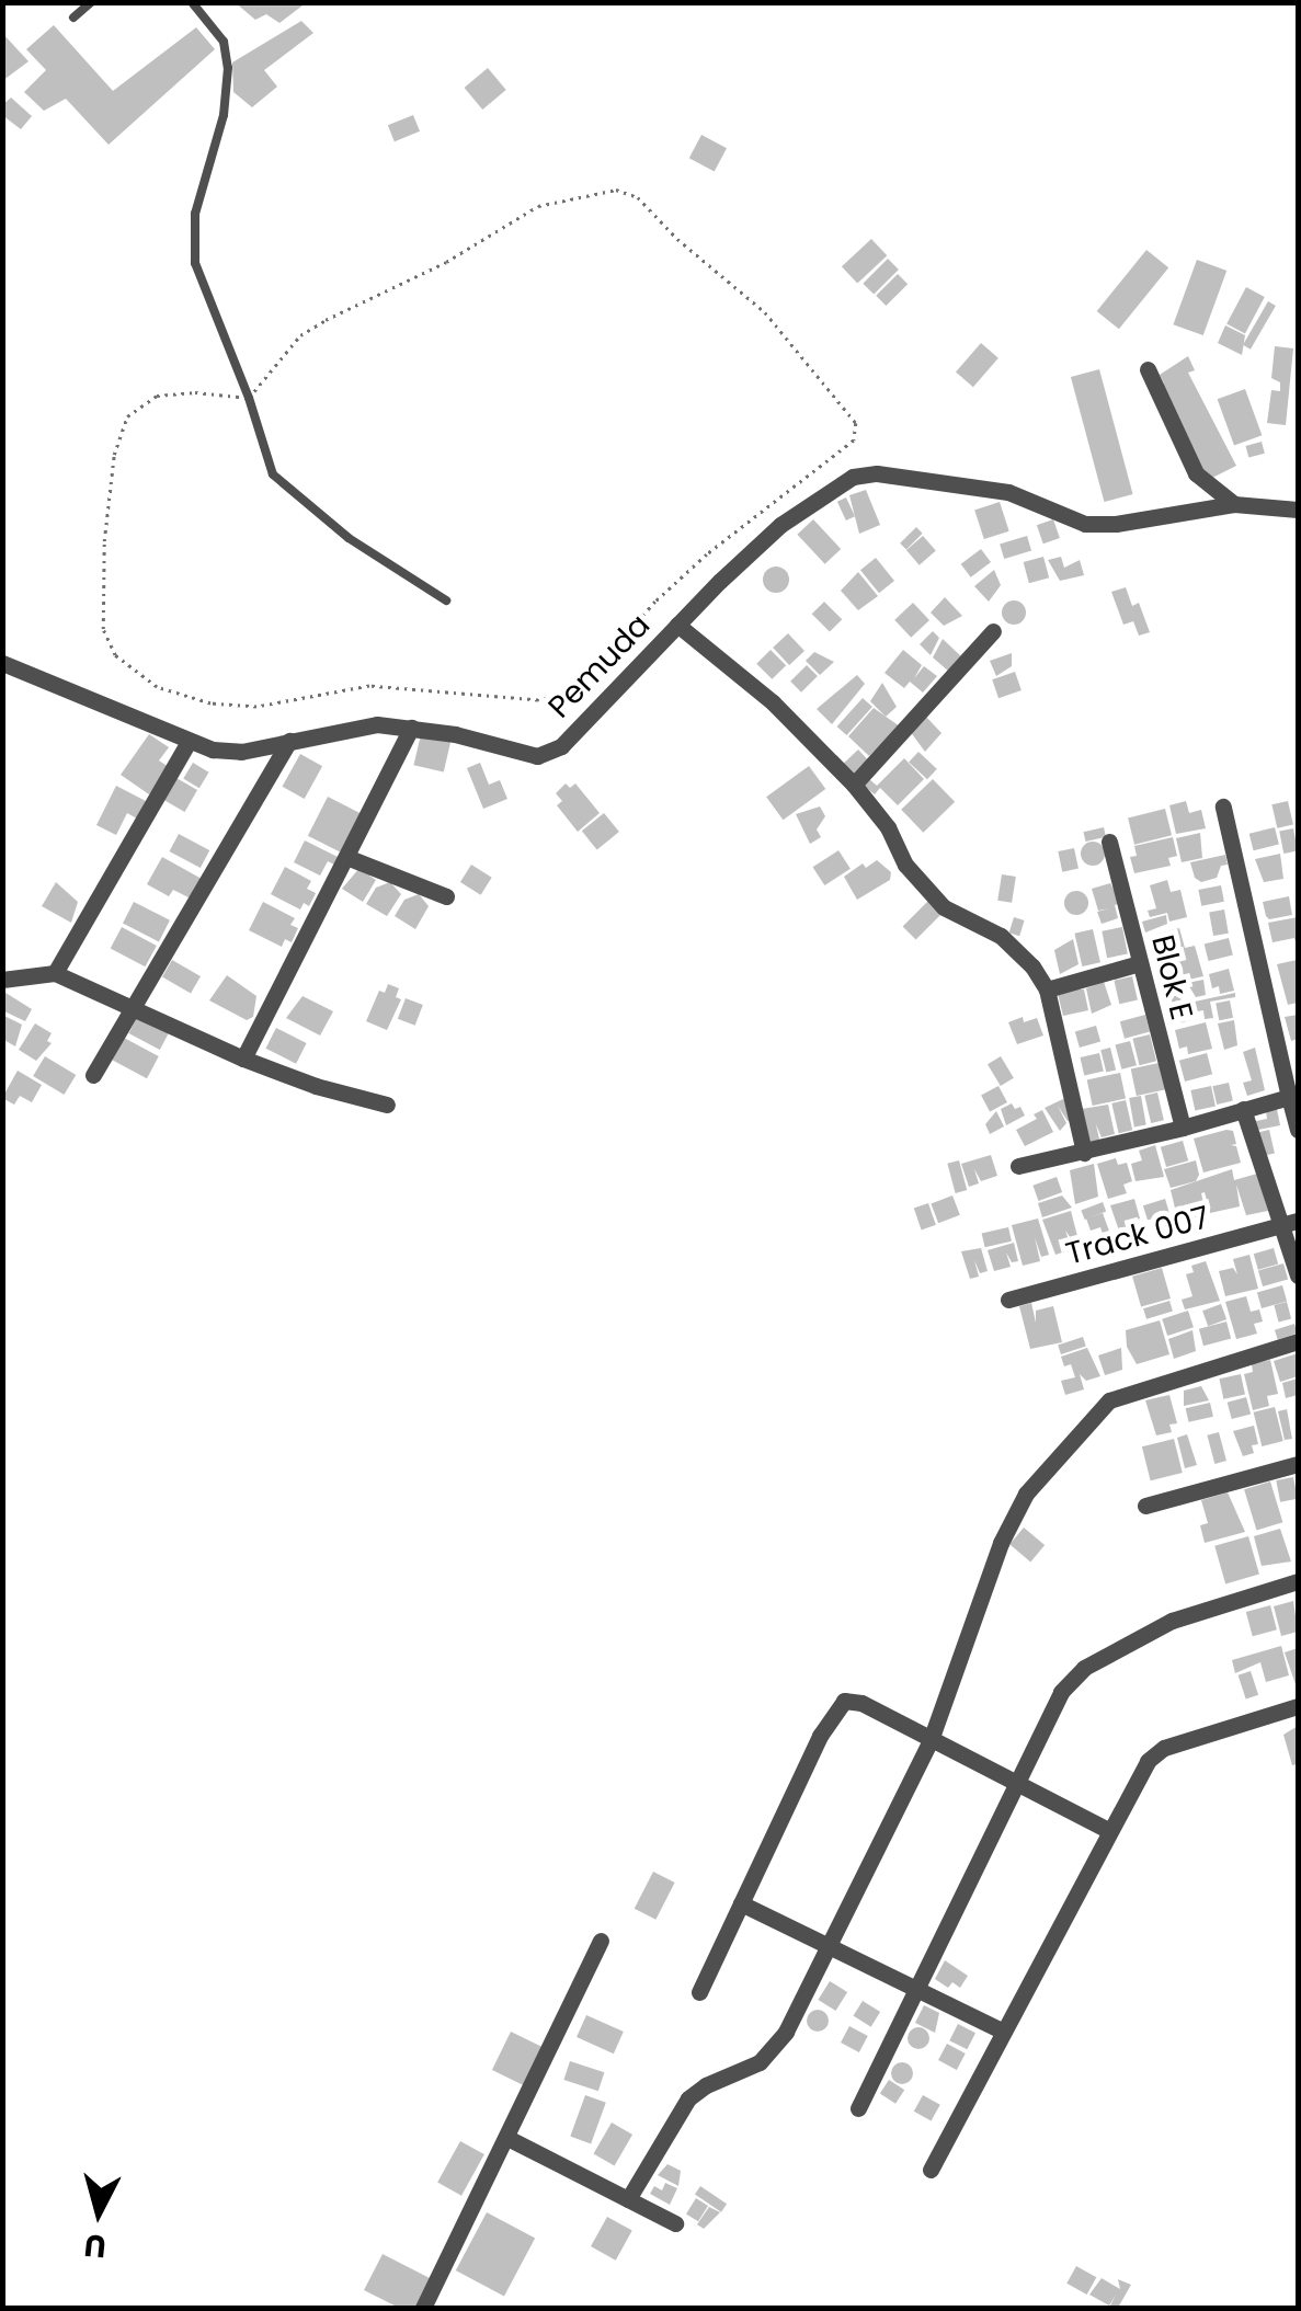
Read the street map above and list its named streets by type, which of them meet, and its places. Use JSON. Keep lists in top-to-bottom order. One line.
{"streets":{"street":["Pemuda","Blok E","Track 007"]},"north":"bottom"}
